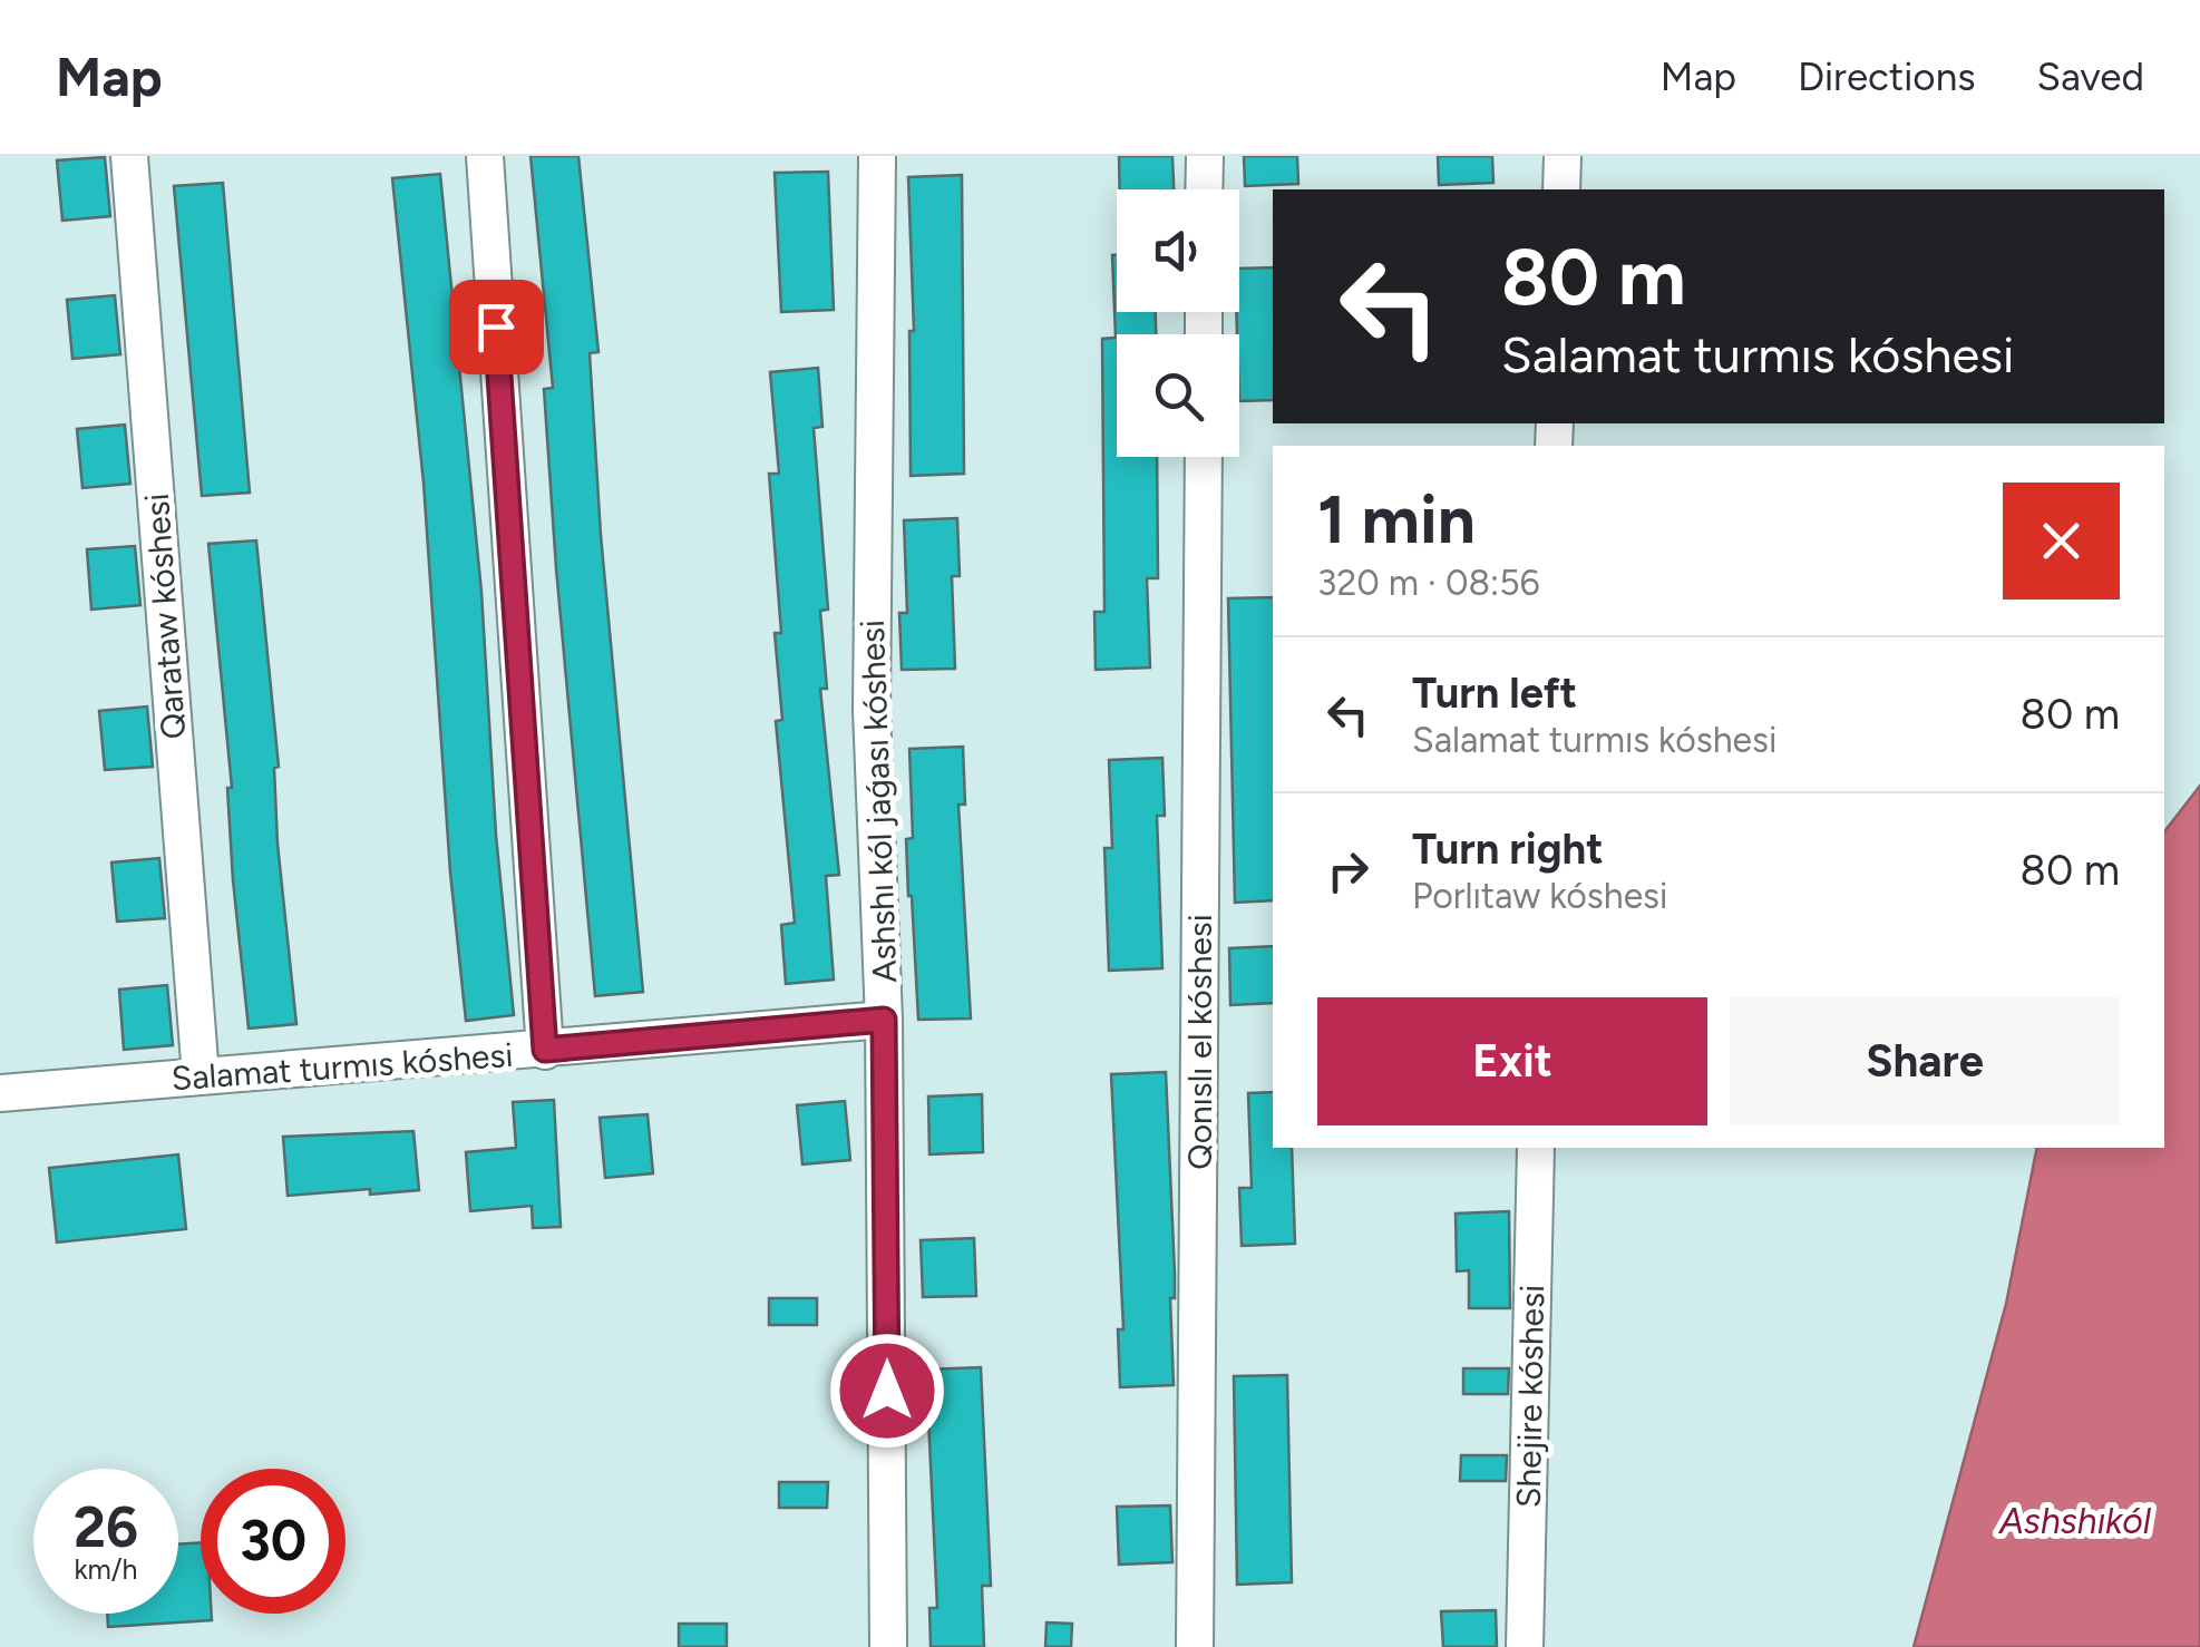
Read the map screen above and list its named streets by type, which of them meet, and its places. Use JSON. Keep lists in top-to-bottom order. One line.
{"streets":{"street":["Qarataw kóshesi","Ashshı kól jaǵası kóshesi","Qonıslı el kóshesi","Salamat turmıs kóshesi","Shejire kóshesi"]},"crossings":[["Qarataw kóshesi","Salamat turmıs kóshesi"],["Ashshı kól jaǵası kóshesi","Salamat turmıs kóshesi"]],"water":["Ashshıkól"],"page":{"header":"Map","nav":["Map","Directions","Saved"],"turn":["80 m","Salamat turmıs kóshesi"],"heading":["1 min","320 m · 08:56"],"list":[{"name":"Turn left","note":"Salamat turmıs kóshesi","value":"80 m"},{"name":"Turn right","note":"Porlıtaw kóshesi","value":"80 m"}],"buttons":["Exit","Share"],"speed":"26 km/h","limit":"30"}}
